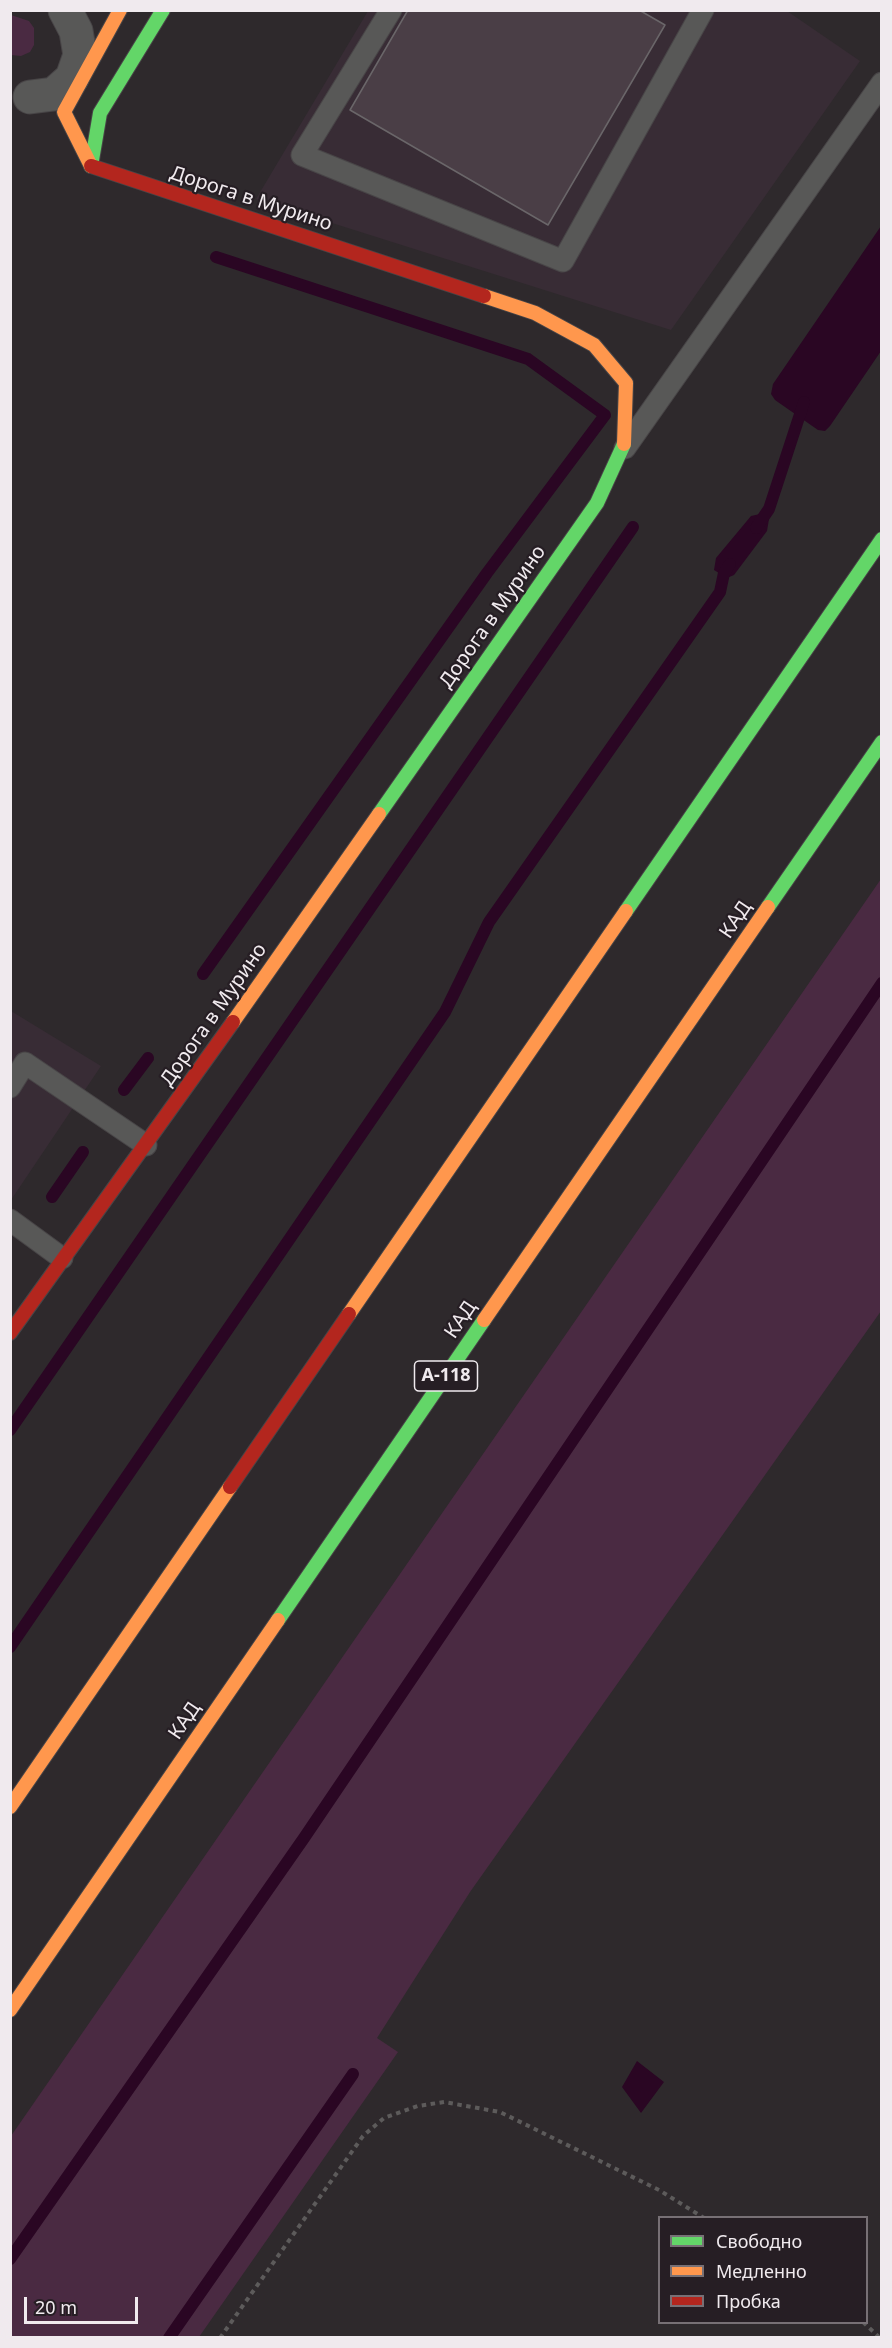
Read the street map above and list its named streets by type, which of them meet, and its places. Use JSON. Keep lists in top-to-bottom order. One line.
{"streets":{"main road":["Дорога в Мурино","КАД","А-118"]},"legend":["Свободно","Медленно","Пробка"],"scale_bar":"20 m"}
